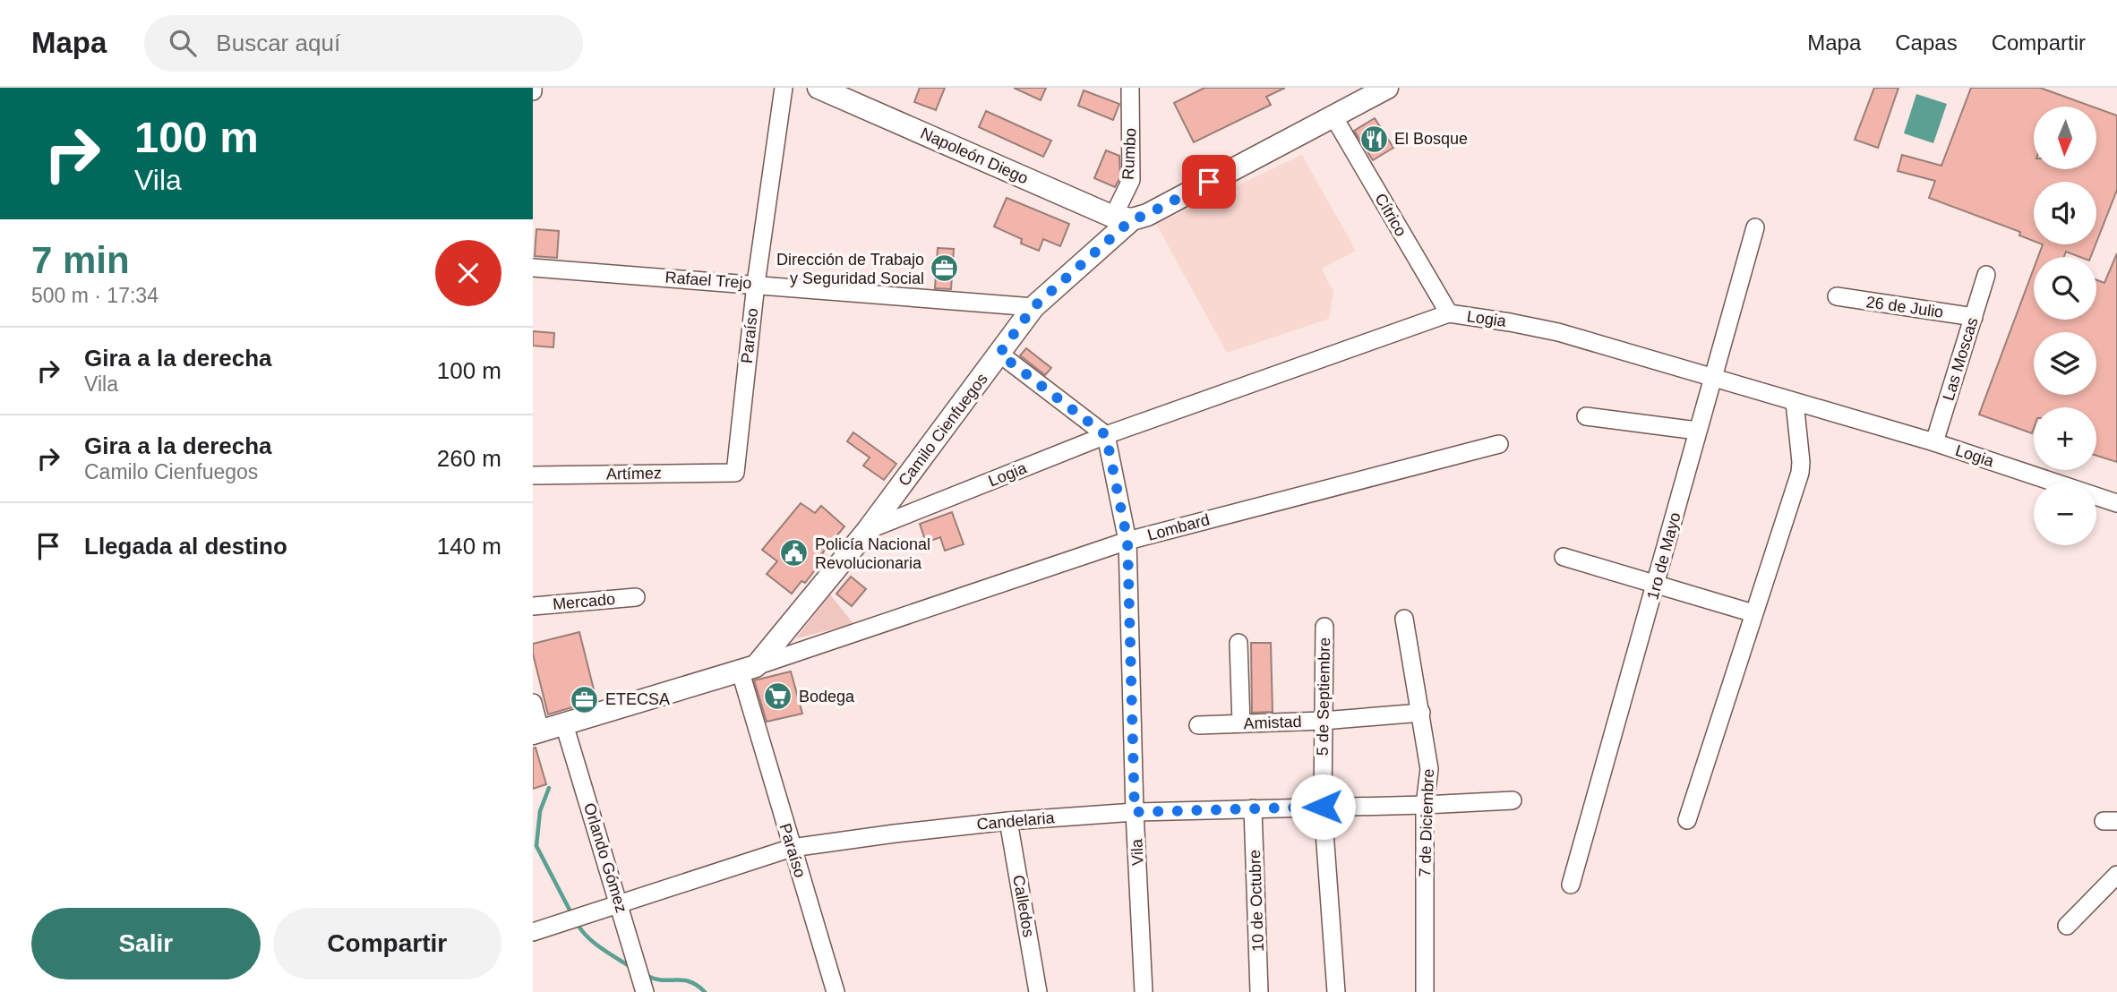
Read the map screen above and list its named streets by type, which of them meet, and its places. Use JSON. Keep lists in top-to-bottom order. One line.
{"streets":{"main road":["Napoleón Diego","Camilo Cienfuegos"],"street":["Rumbo","Cítrico","Rafael Trejo","26 de Julio","Logia","Paraíso","Las Moscas","Artímez","Lombard","1ro de Mayo","Mercado","5 de Septiembre","Amistad","Candelaria","7 de Diciembre","Vila","Orlando Gómez","10 de Octubre","Calledos"]},"crossings":[["Rumbo","Napoleón Diego"],["Rumbo","Camilo Cienfuegos"],["Napoleón Diego","Camilo Cienfuegos"],["Cítrico","Logia"],["Cítrico","Camilo Cienfuegos"],["Rafael Trejo","Paraíso"],["Rafael Trejo","Camilo Cienfuegos"],["26 de Julio","Las Moscas"],["Logia","Las Moscas"],["Logia","Camilo Cienfuegos"],["Logia","1ro de Mayo"],["Logia","Vila"],["Paraíso","Camilo Cienfuegos"],["Paraíso","Artímez"],["Paraíso","Lombard"],["Paraíso","Candelaria"],["Camilo Cienfuegos","Lombard"],["Lombard","Vila"],["5 de Septiembre","Amistad"],["5 de Septiembre","Candelaria"],["Amistad","7 de Diciembre"],["Candelaria","7 de Diciembre"],["Candelaria","Vila"],["Candelaria","Orlando Gómez"],["Candelaria","10 de Octubre"],["Candelaria","Calledos"]],"places":{"restaurant":["El Bosque"],"office":["Dirección de Trabajo y Seguridad Social","ETECSA"],"public building":["Policía Nacional Revolucionaria"],"supermarket":["Bodega"]},"north":"bottom","page":{"header":"Mapa","search":"Buscar aquí","nav":["Mapa","Capas","Compartir"],"turn":["100 m","Vila"],"map_buttons":["+","−"],"heading":["7 min","500 m · 17:34"],"list":[{"name":"Gira a la derecha","note":"Vila","value":"100 m"},{"name":"Gira a la derecha","note":"Camilo Cienfuegos","value":"260 m"},{"name":"Llegada al destino","value":"140 m"}],"buttons":["Salir","Compartir"]}}
